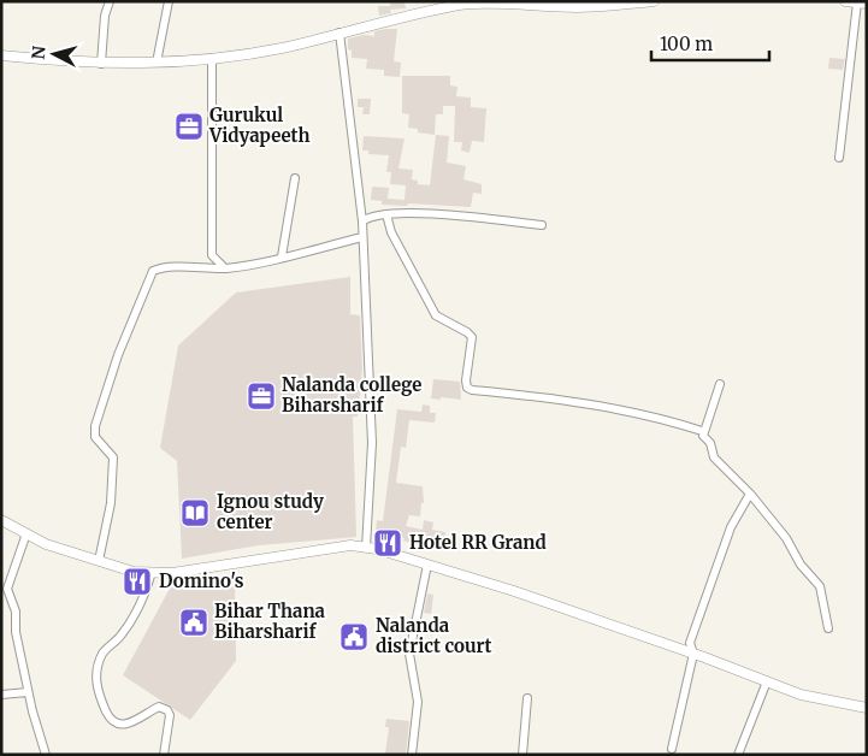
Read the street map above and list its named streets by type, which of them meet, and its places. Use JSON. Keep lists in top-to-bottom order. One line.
{"places":{"office":["Gurukul Vidyapeeth","Nalanda college Biharsharif"],"library":["Ignou study center"],"restaurant":["Hotel RR Grand","Domino's"],"public building":["Bihar Thana Biharsharif","Nalanda district court"]},"scale_bar":"100 m","north":"left"}
